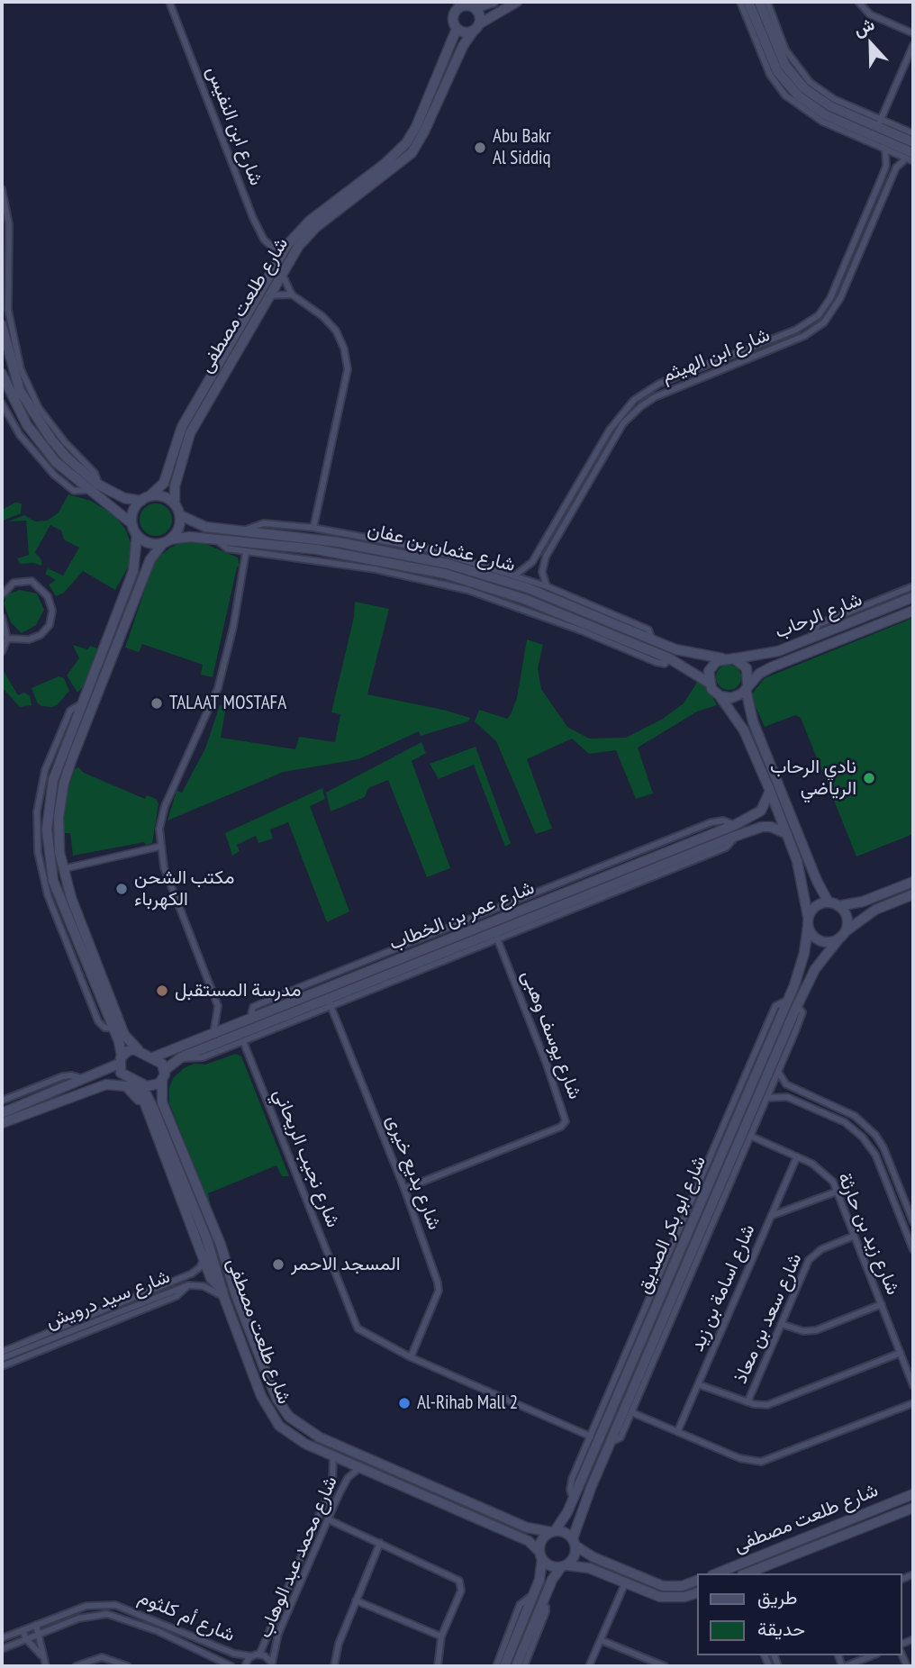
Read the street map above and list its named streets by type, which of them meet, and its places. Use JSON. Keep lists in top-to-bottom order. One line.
{"streets":{"street":["شارع ابن النفيس","شارع طلعت مصطفى","شارع ابن الهيثم","شارع عثمان بن عفان","شارع الرحاب","شارع عمر بن الخطاب","شارع يوسف وهبى","شارع نجيب الريحاني","شارع بديع خيرى","شارع ابو بكر الصديق","شارع زيد بن حارثة","شارع اسامة بن زيد","شارع سيد درويش","شارع سعد بن معاذ","شارع محمد عبد الوهاب","شارع أم كلثوم"]},"crossings":[["شارع ابن النفيس","شارع طلعت مصطفى"],["شارع طلعت مصطفى","شارع عثمان بن عفان"],["شارع طلعت مصطفى","شارع عمر بن الخطاب"],["شارع طلعت مصطفى","شارع ابو بكر الصديق"],["شارع طلعت مصطفى","شارع سيد درويش"],["شارع طلعت مصطفى","شارع محمد عبد الوهاب"],["شارع عثمان بن عفان","شارع الرحاب"],["شارع عمر بن الخطاب","شارع بديع خيرى"],["شارع يوسف وهبى","شارع بديع خيرى"],["شارع نجيب الريحاني","شارع بديع خيرى"],["شارع زيد بن حارثة","شارع اسامة بن زيد"],["شارع زيد بن حارثة","شارع سعد بن معاذ"],["شارع محمد عبد الوهاب","شارع أم كلثوم"]],"places":["Abu Bakr Al Siddiq","TALAAT MOSTAFA","نادي الرحاب الرياضي","مكتب الشحن الكهرباء","مدرسة المستقبل","المسجد الاحمر","Al-Rihab Mall 2"],"legend":["طريق","حديقة"],"north":"top"}
